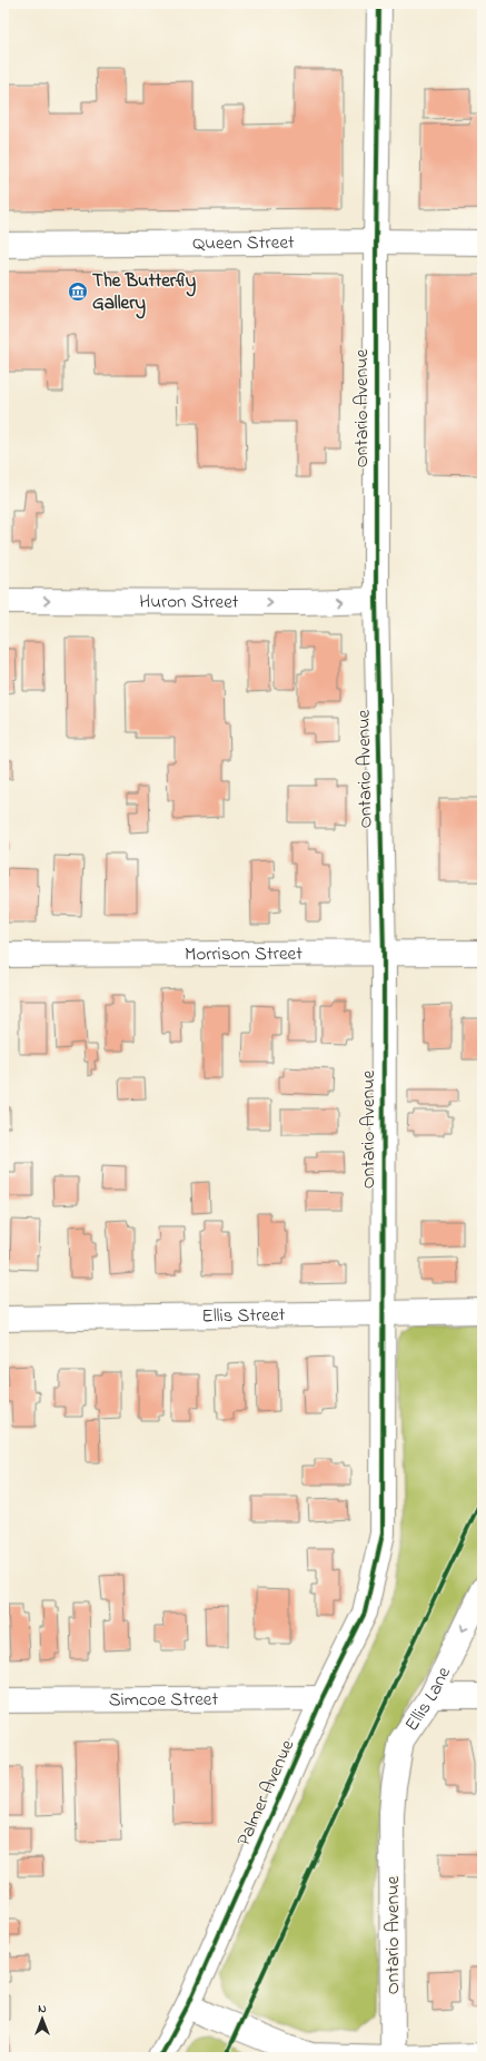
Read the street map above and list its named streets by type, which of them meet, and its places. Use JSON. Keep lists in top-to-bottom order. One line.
{"streets":{"street":["Queen Street","Ontario Avenue","Huron Street","Morrison Street","Ellis Street","Simcoe Street","Ellis Lane","Palmer Avenue"]},"crossings":[["Queen Street","Ontario Avenue"],["Ontario Avenue","Huron Street"],["Ontario Avenue","Morrison Street"],["Ontario Avenue","Ellis Street"],["Ontario Avenue","Ellis Lane"],["Ontario Avenue","Palmer Avenue"],["Simcoe Street","Palmer Avenue"]],"one_way":["Huron Street","Ellis Lane"],"places":{"museum":["The Butterfly Gallery"]},"north":"top"}
